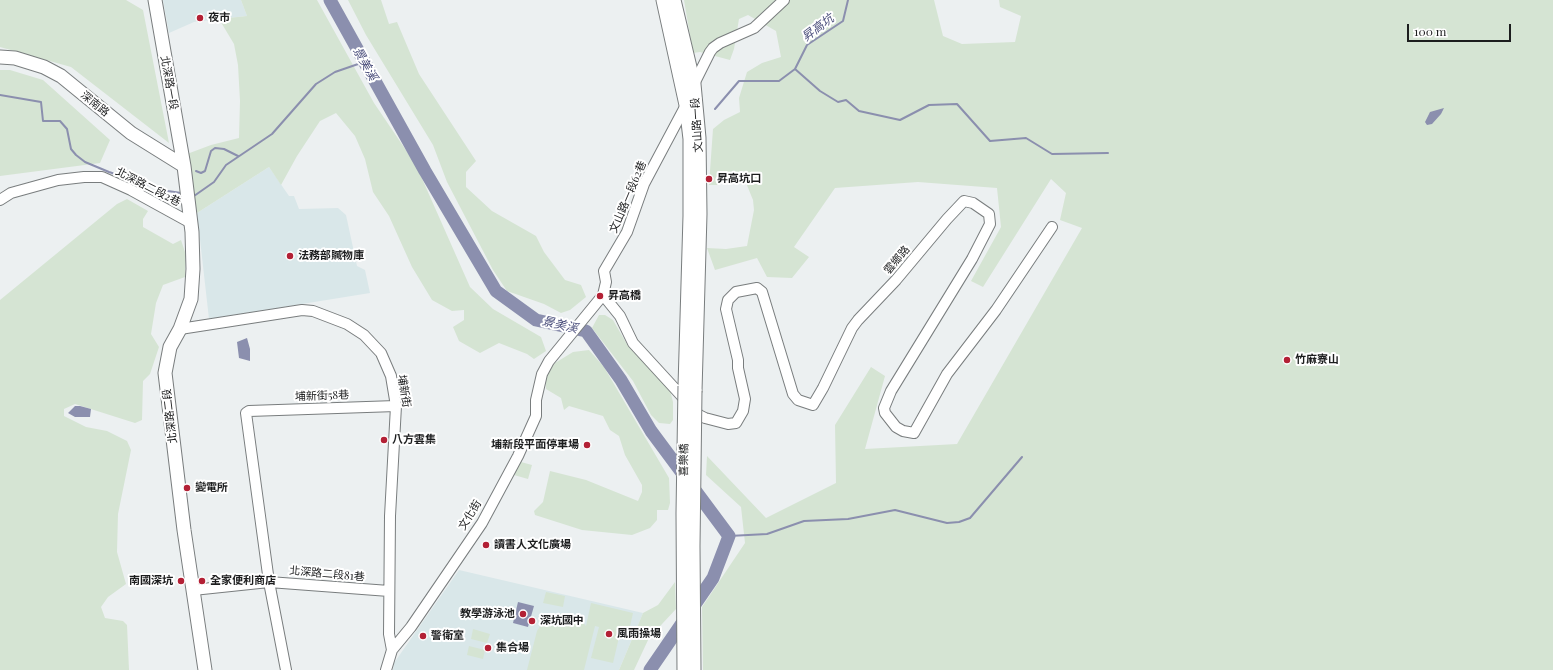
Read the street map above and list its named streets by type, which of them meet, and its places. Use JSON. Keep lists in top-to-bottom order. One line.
{"streets":{"main road":["北深路一段","深南路","文山路一段","北深路二段","喜樂橋"],"street":["北深路二段2巷","文山路一段62巷","雲鄉路","埔新街","埔新街58巷","文化街","北深路二段81巷"]},"crossings":[["北深路一段","深南路"],["北深路一段","北深路二段"],["深南路","北深路二段"],["文山路一段","文山路一段62巷"],["文山路一段","喜樂橋"],["北深路二段2巷","北深路二段"],["文山路一段62巷","雲鄉路"],["文山路一段62巷","文化街"],["雲鄉路","文化街"],["埔新街","埔新街58巷"],["埔新街","北深路二段"],["埔新街","文化街"],["埔新街","北深路二段81巷"],["埔新街58巷","北深路二段81巷"],["北深路二段","北深路二段81巷"]],"water":["昇高坑","景美溪"],"places":["夜市","昇高坑口","法務部贓物庫","昇高橋","竹麻寮山","八方雲集","埔新段平面停車場","變電所","讀書人文化廣場","南國深坑","全家便利商店","教學游泳池","深坑國中","風雨操場","警衛室","集合場"],"scale_bar":"100 m"}
